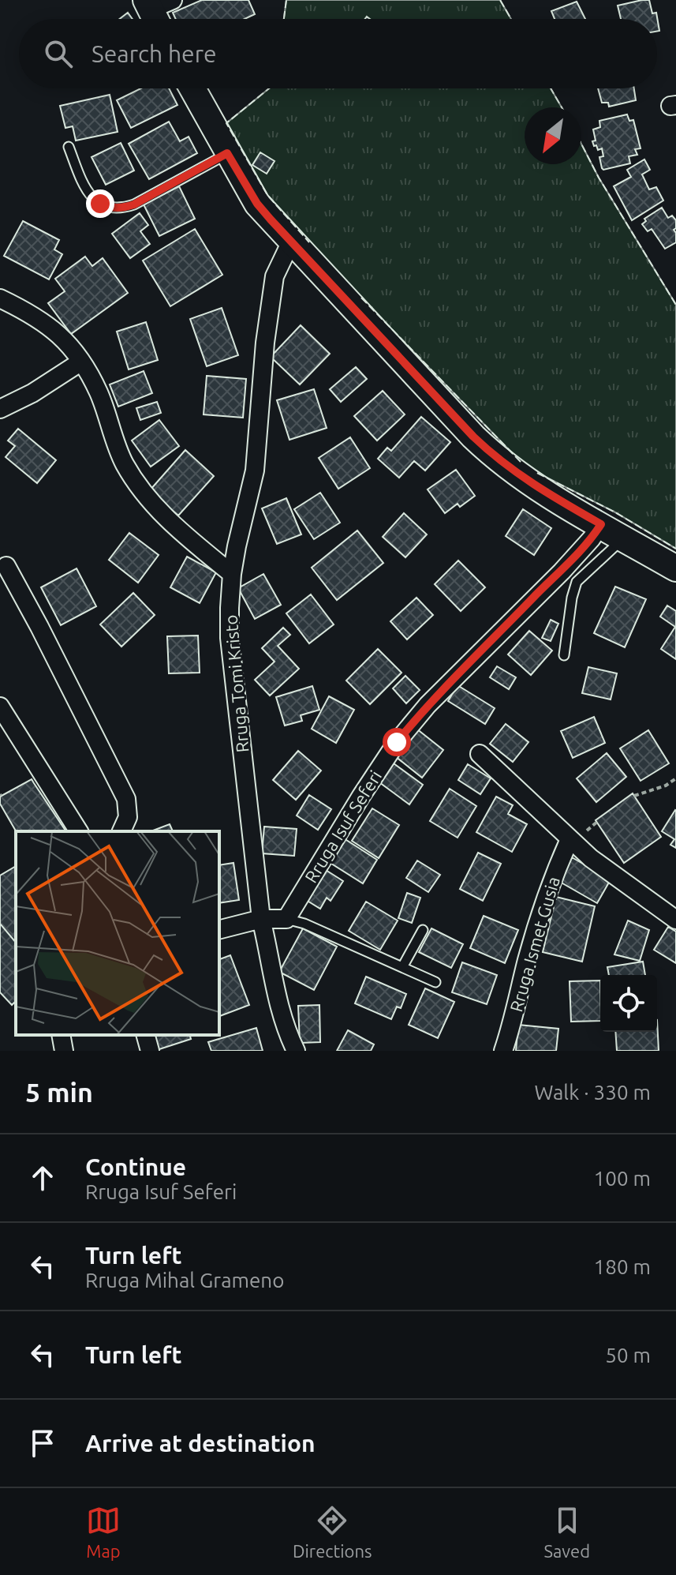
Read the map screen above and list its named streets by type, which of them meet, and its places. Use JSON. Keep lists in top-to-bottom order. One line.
{"streets":{"street":["Rruga Tomi Kristo","Rruga Isuf Seferi","Rruga Ismet Gusia"]},"north":"bottom left","page":{"search":"Search here","heading":["5 min","Walk · 330 m"],"list":[["Continue","Rruga Isuf Seferi","100 m"],["Turn left","Rruga Mihal Grameno","180 m"],["Turn left","50 m"],"Arrive at destination"],"nav":["Map","Directions","Saved"]}}
